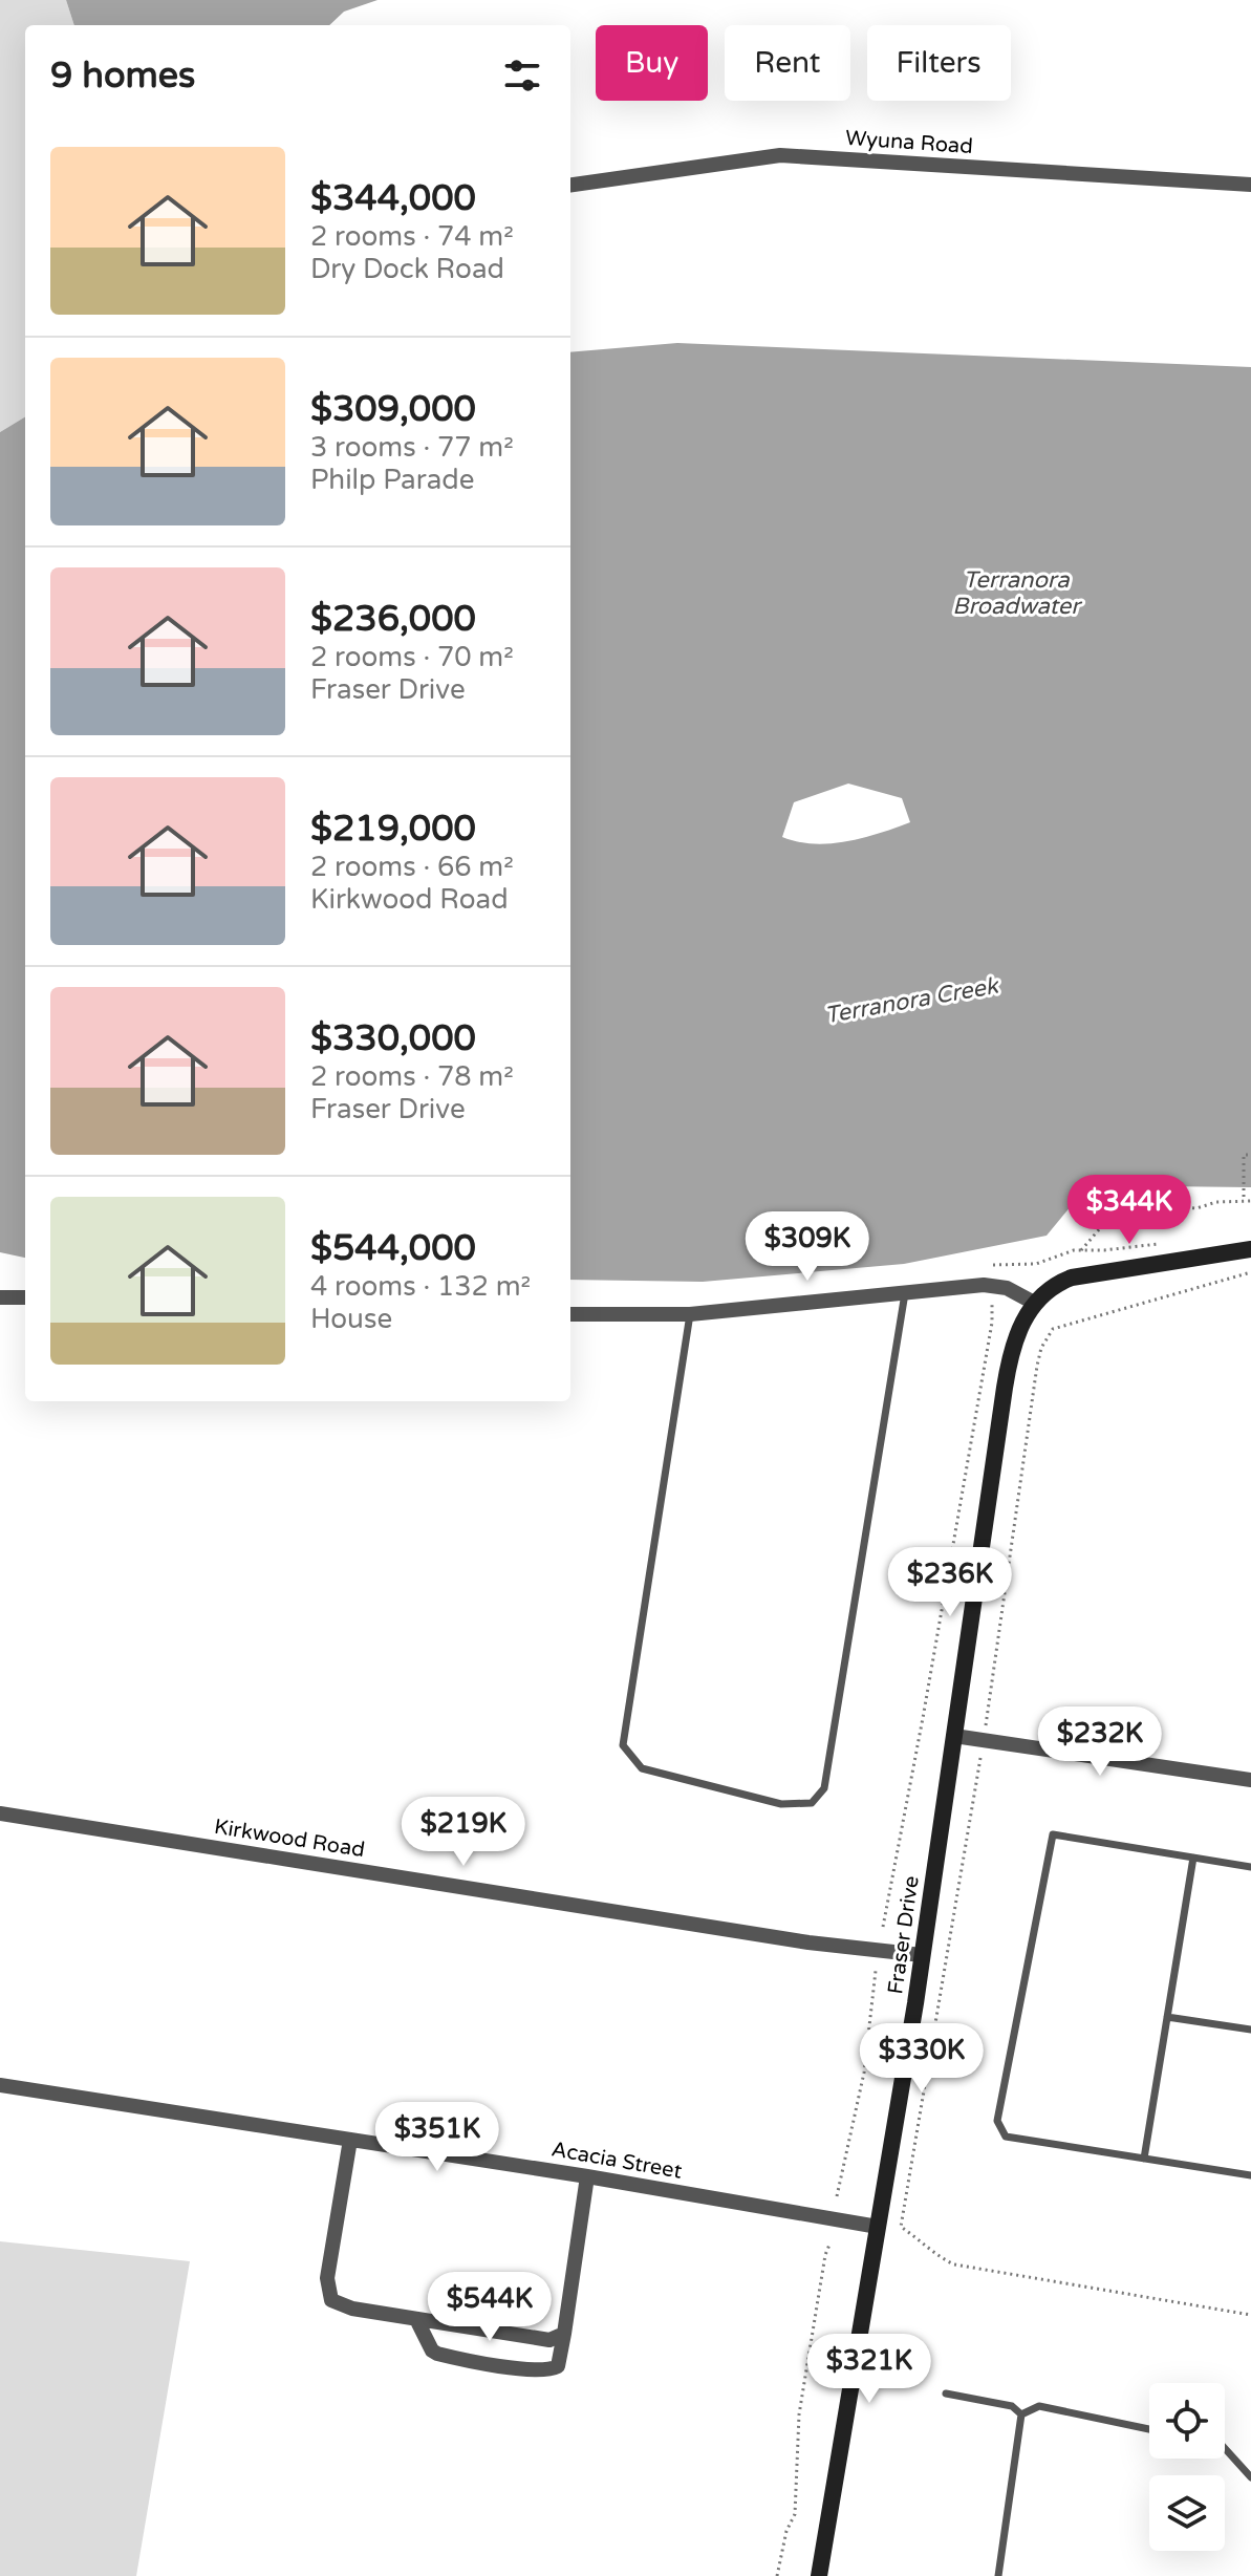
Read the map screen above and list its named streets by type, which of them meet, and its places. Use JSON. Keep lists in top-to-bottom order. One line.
{"streets":{"street":["Wyuna Road","Kirkwood Road","Fraser Drive","Acacia Street"]},"crossings":[["Kirkwood Road","Fraser Drive"],["Fraser Drive","Acacia Street"]],"water":["Terranora Broadwater","Terranora Creek"],"page":{"chip":["Buy","Rent","Filters"],"heading":"9 homes","list":[{"name":"$344,000","note":"2 rooms · 74 m² · Dry Dock Road"},{"name":"$309,000","note":"3 rooms · 77 m² · Philp Parade"},{"name":"$236,000","note":"2 rooms · 70 m² · Fraser Drive"},{"name":"$219,000","note":"2 rooms · 66 m² · Kirkwood Road"},{"name":"$330,000","note":"2 rooms · 78 m² · Fraser Drive"},{"name":"$544,000","note":"4 rooms · 132 m² · House"}],"price":["$344K","$309K","$236K","$232K","$219K","$330K","$351K","$544K","$321K"]}}
